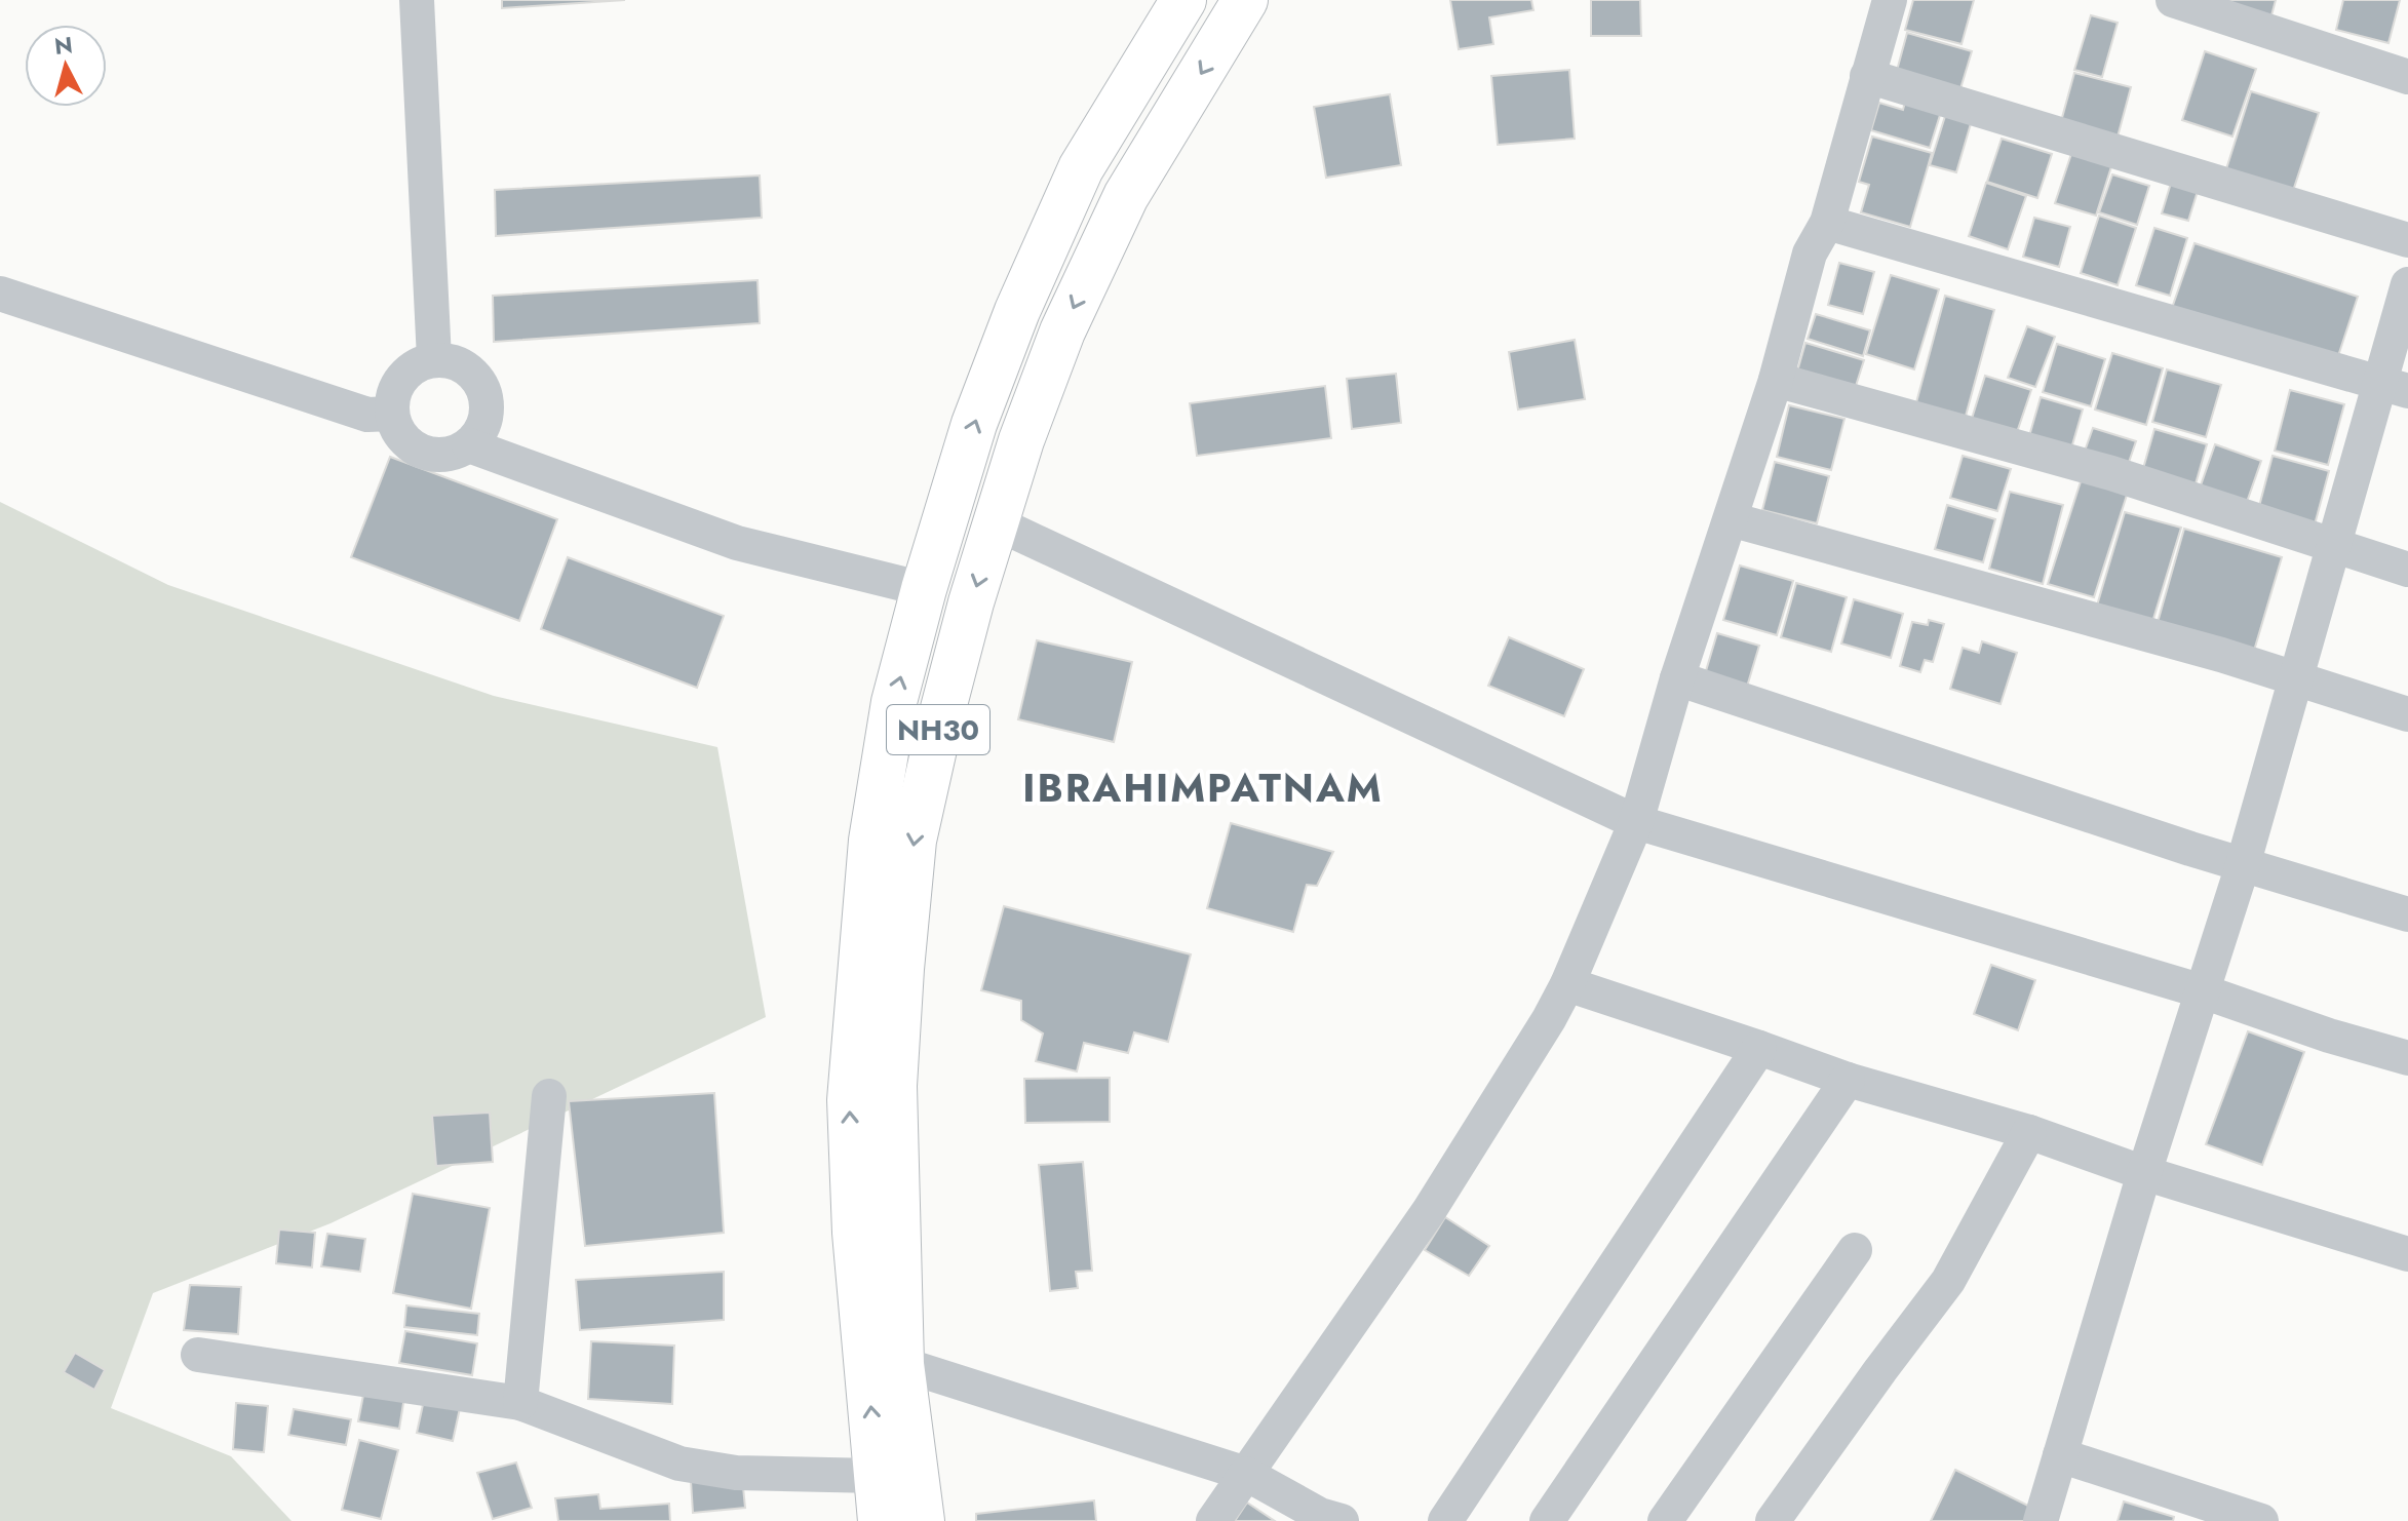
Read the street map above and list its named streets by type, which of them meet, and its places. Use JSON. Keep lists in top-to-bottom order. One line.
{"streets":{"highway":["NH30"]},"districts":["IBRAHIMPATNAM"],"north":"top"}
